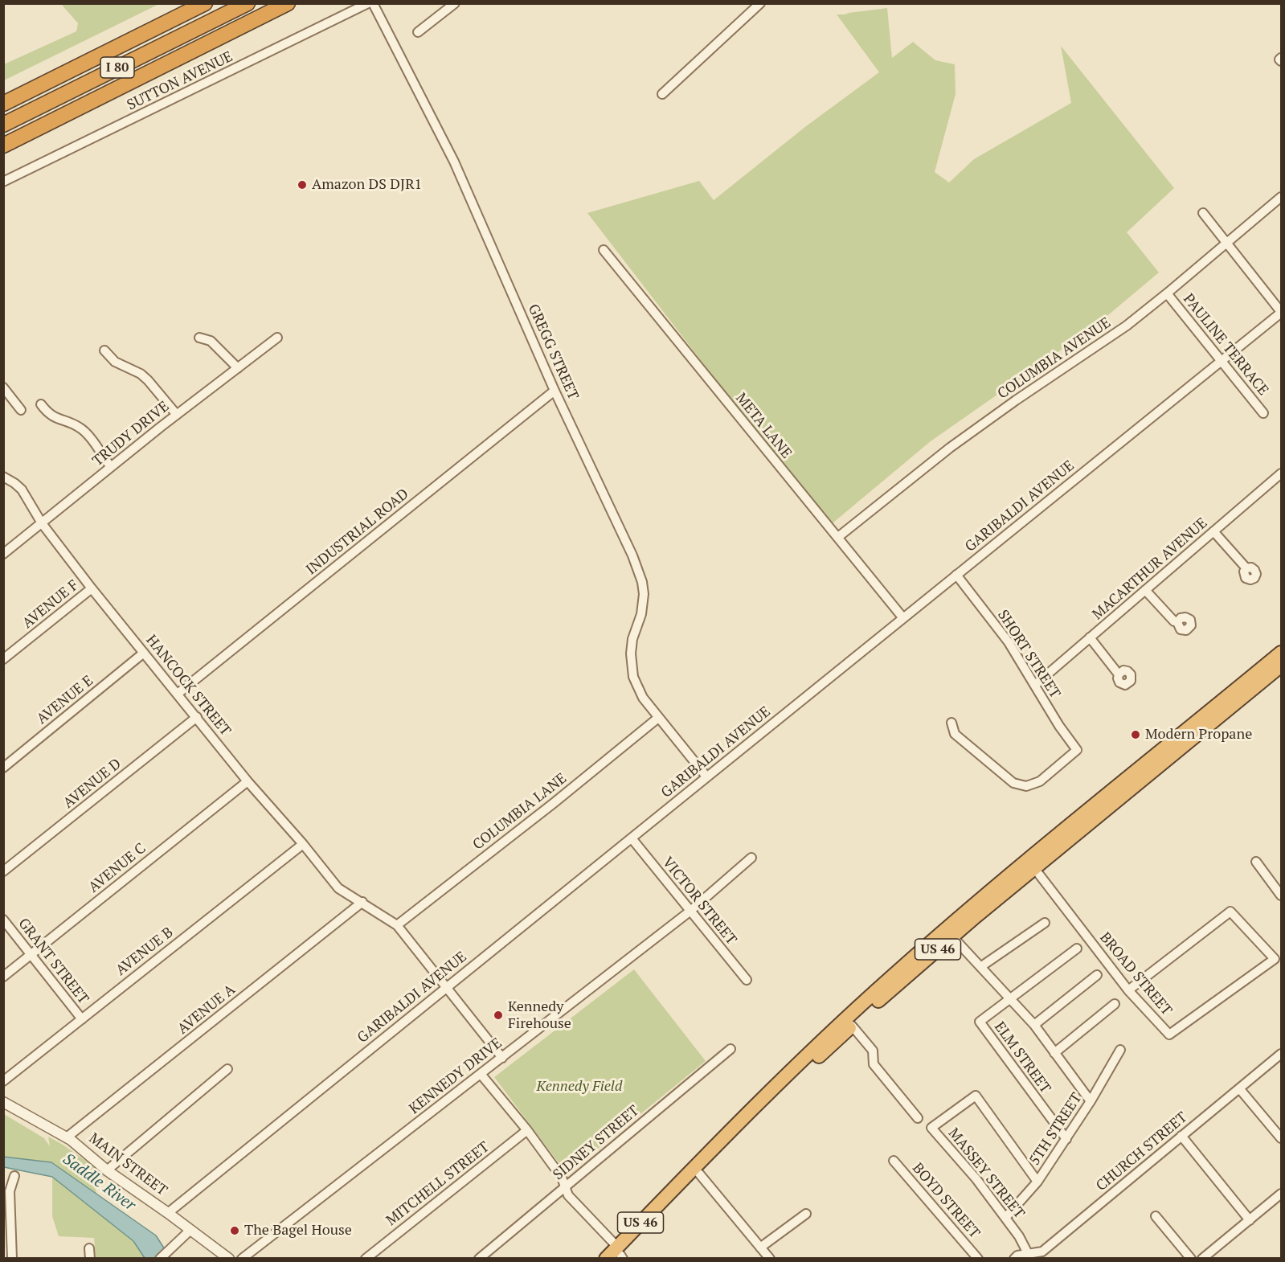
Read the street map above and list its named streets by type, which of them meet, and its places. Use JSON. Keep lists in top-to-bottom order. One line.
{"streets":{"highway":["I 80","US 46"],"street":["SUTTON AVENUE","PAULINE TERRACE","GREGG STREET","COLUMBIA AVENUE","META LANE","TRUDY DRIVE","GARIBALDI AVENUE","INDUSTRIAL ROAD","MACARTHUR AVENUE","AVENUE F","SHORT STREET","HANCOCK STREET","AVENUE E","AVENUE D","COLUMBIA LANE","AVENUE C","VICTOR STREET","AVENUE B","GRANT STREET","BROAD STREET","AVENUE A","ELM STREET","KENNEDY DRIVE","5TH STREET","SIDNEY STREET","CHURCH STREET","MAIN STREET","MASSEY STREET","MITCHELL STREET","BOYD STREET"]},"crossings":[["PAULINE TERRACE","COLUMBIA AVENUE"],["PAULINE TERRACE","GARIBALDI AVENUE"],["GREGG STREET","GARIBALDI AVENUE"],["GREGG STREET","INDUSTRIAL ROAD"],["GREGG STREET","COLUMBIA LANE"],["COLUMBIA AVENUE","META LANE"],["META LANE","GARIBALDI AVENUE"],["TRUDY DRIVE","HANCOCK STREET"],["GARIBALDI AVENUE","SHORT STREET"],["GARIBALDI AVENUE","HANCOCK STREET"],["GARIBALDI AVENUE","VICTOR STREET"],["GARIBALDI AVENUE","MAIN STREET"],["INDUSTRIAL ROAD","HANCOCK STREET"],["MACARTHUR AVENUE","SHORT STREET"],["AVENUE F","HANCOCK STREET"],["HANCOCK STREET","AVENUE E"],["HANCOCK STREET","AVENUE D"],["HANCOCK STREET","COLUMBIA LANE"],["HANCOCK STREET","AVENUE C"],["HANCOCK STREET","AVENUE B"],["HANCOCK STREET","AVENUE A"],["HANCOCK STREET","KENNEDY DRIVE"],["AVENUE C","GRANT STREET"],["VICTOR STREET","KENNEDY DRIVE"],["US 46","BROAD STREET"],["AVENUE B","GRANT STREET"],["AVENUE A","MAIN STREET"],["ELM STREET","5TH STREET"],["5TH STREET","MASSEY STREET"],["CHURCH STREET","MASSEY STREET"]],"water":["Saddle River"],"parks":["Kennedy Field"],"places":["Amazon DS DJR1","Modern Propane","Kennedy Firehouse","The Bagel House"]}
